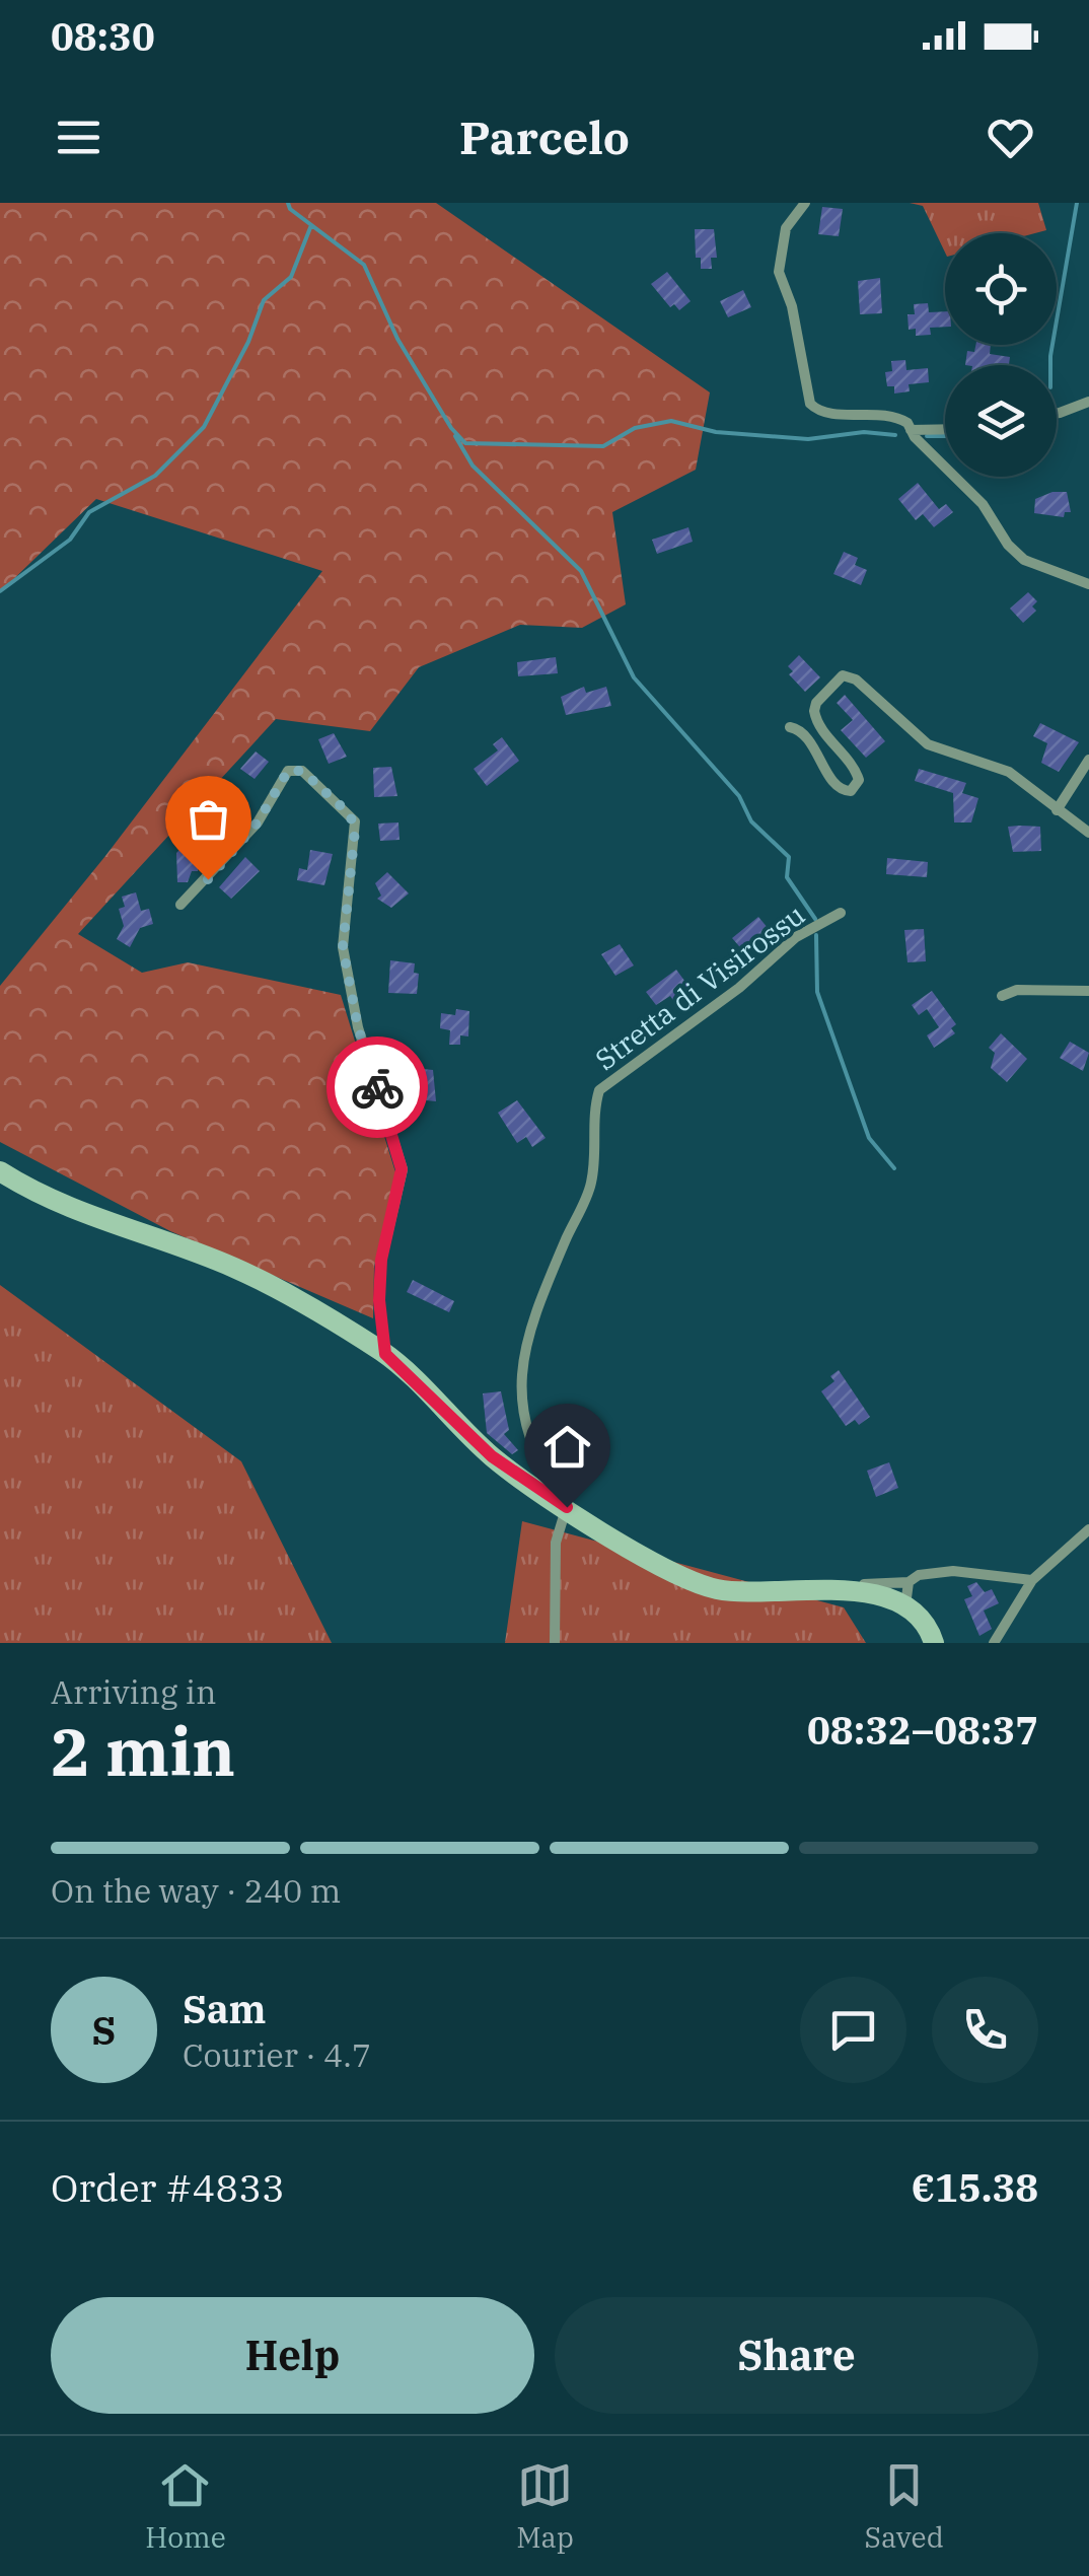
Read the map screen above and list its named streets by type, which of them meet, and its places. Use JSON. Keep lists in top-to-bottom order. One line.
{"streets":{"street":["Stretta di Visirossu"]},"page":{"status":"08:30","header":"Parcelo","heading":["2 min","Arriving in","08:32–08:37"],"panel":["Sam","Courier · 4.7","Order #4833","€15.38"],"bar":"On the way · 240 m","round":"S","buttons":["Help","Share"],"tabs":["Home","Map","Saved"]}}
